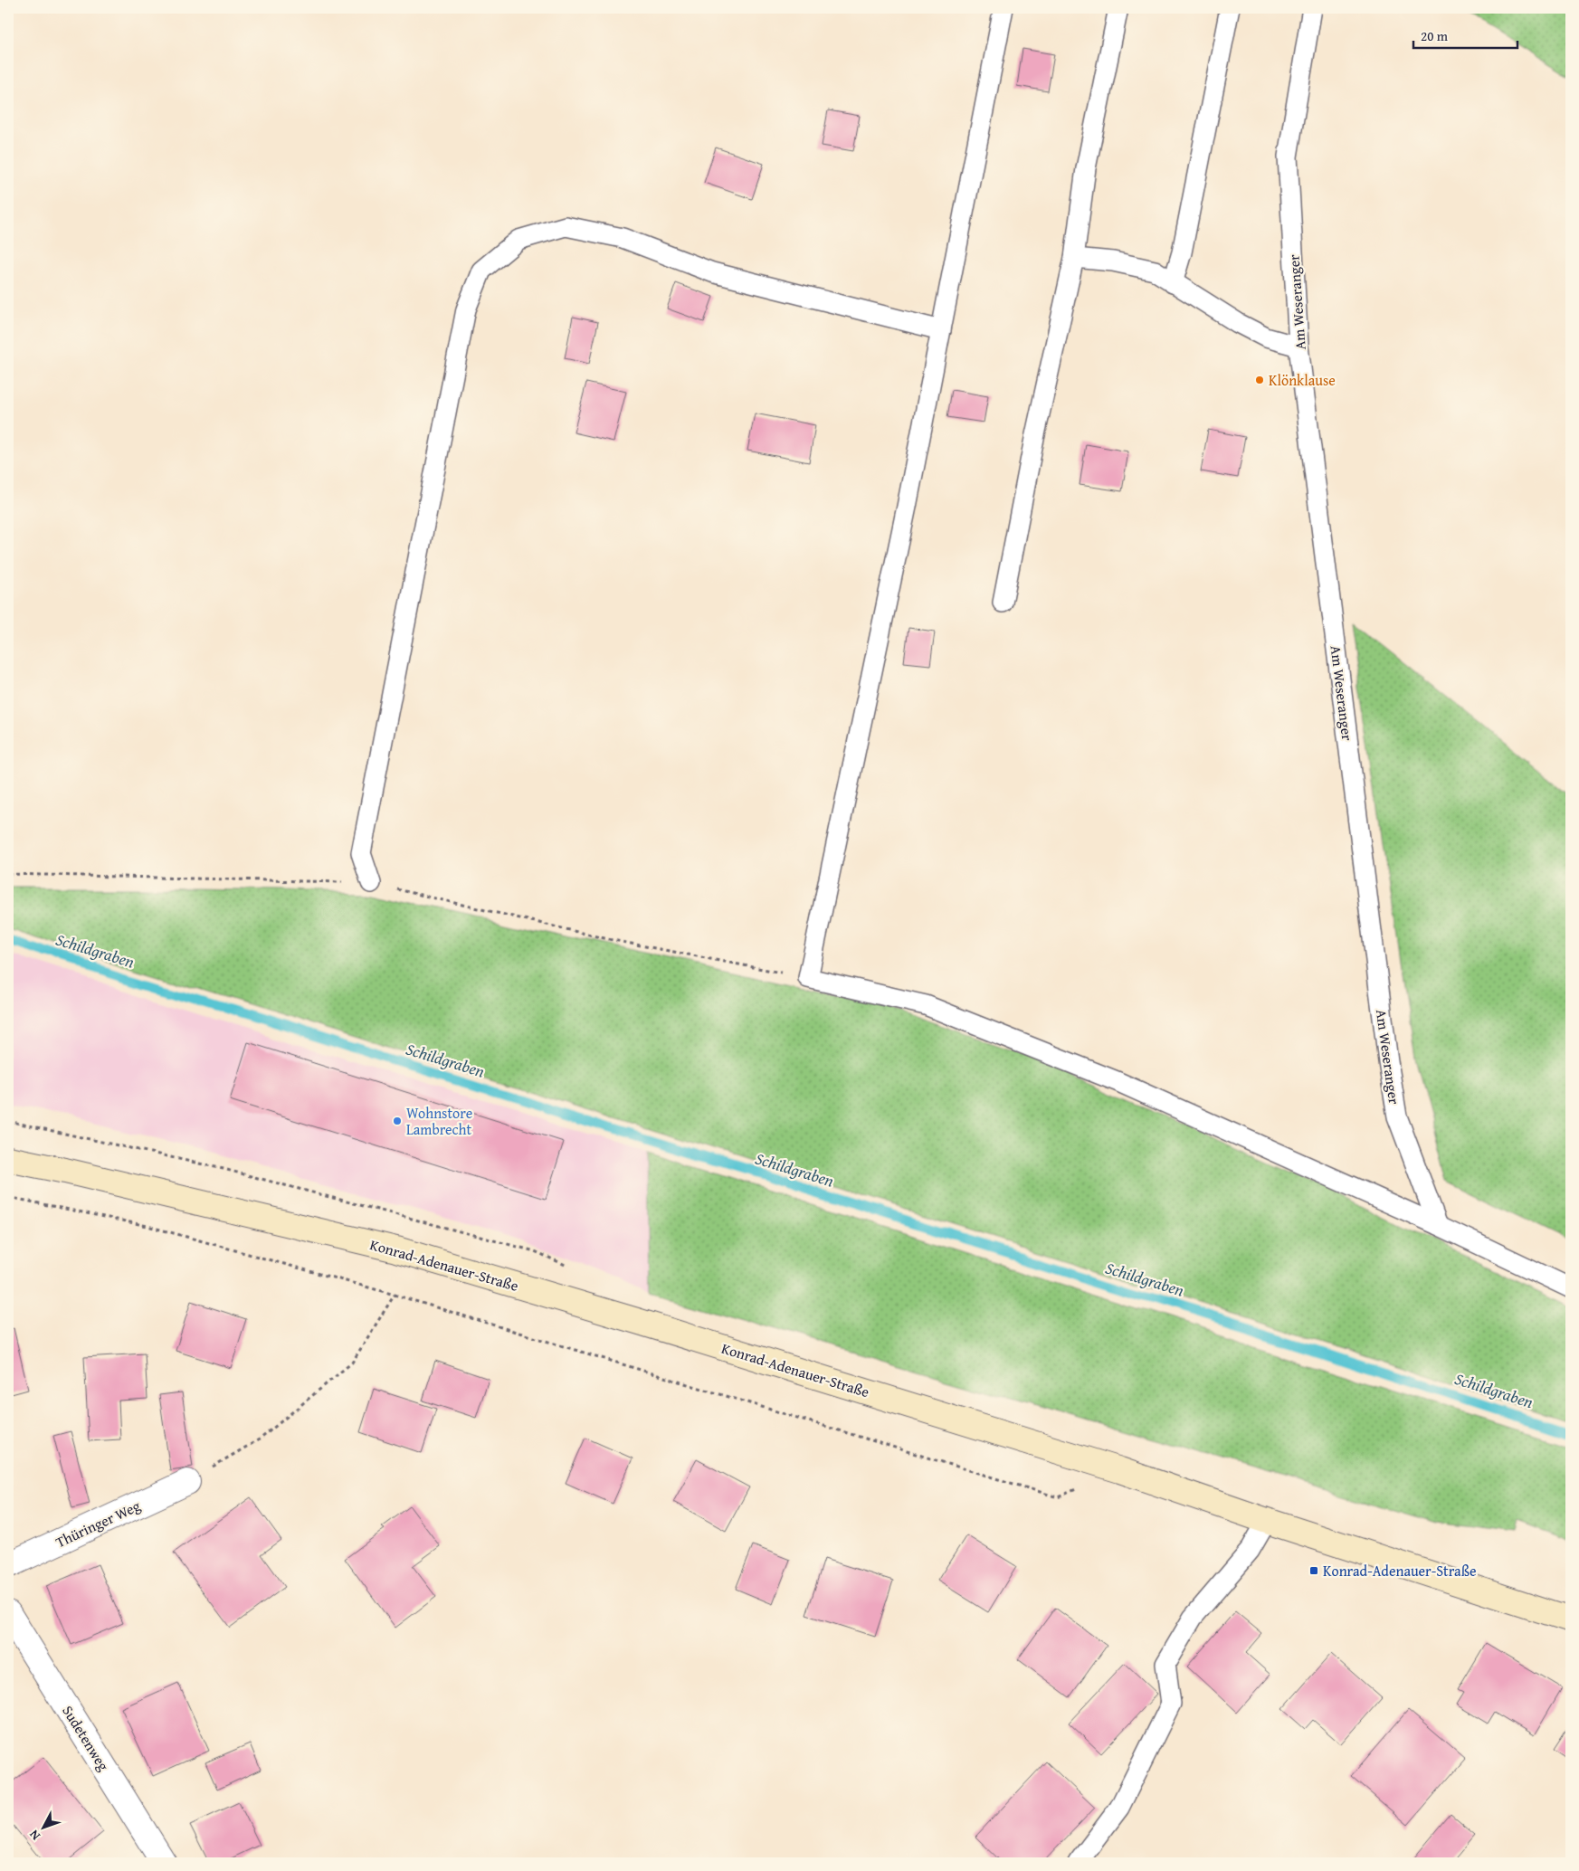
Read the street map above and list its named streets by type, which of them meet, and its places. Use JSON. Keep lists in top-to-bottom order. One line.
{"streets":{"main road":["Konrad-Adenauer-Straße"],"street":["Thüringer Weg","Sudetenweg"],"lane":["Am Weseranger"]},"water":["Schildgraben"],"places":{"other":["Klönklause","Wohnstore Lambrecht"],"transit":["Konrad-Adenauer-Straße"]},"scale_bar":"20 m","north":"bottom left"}
